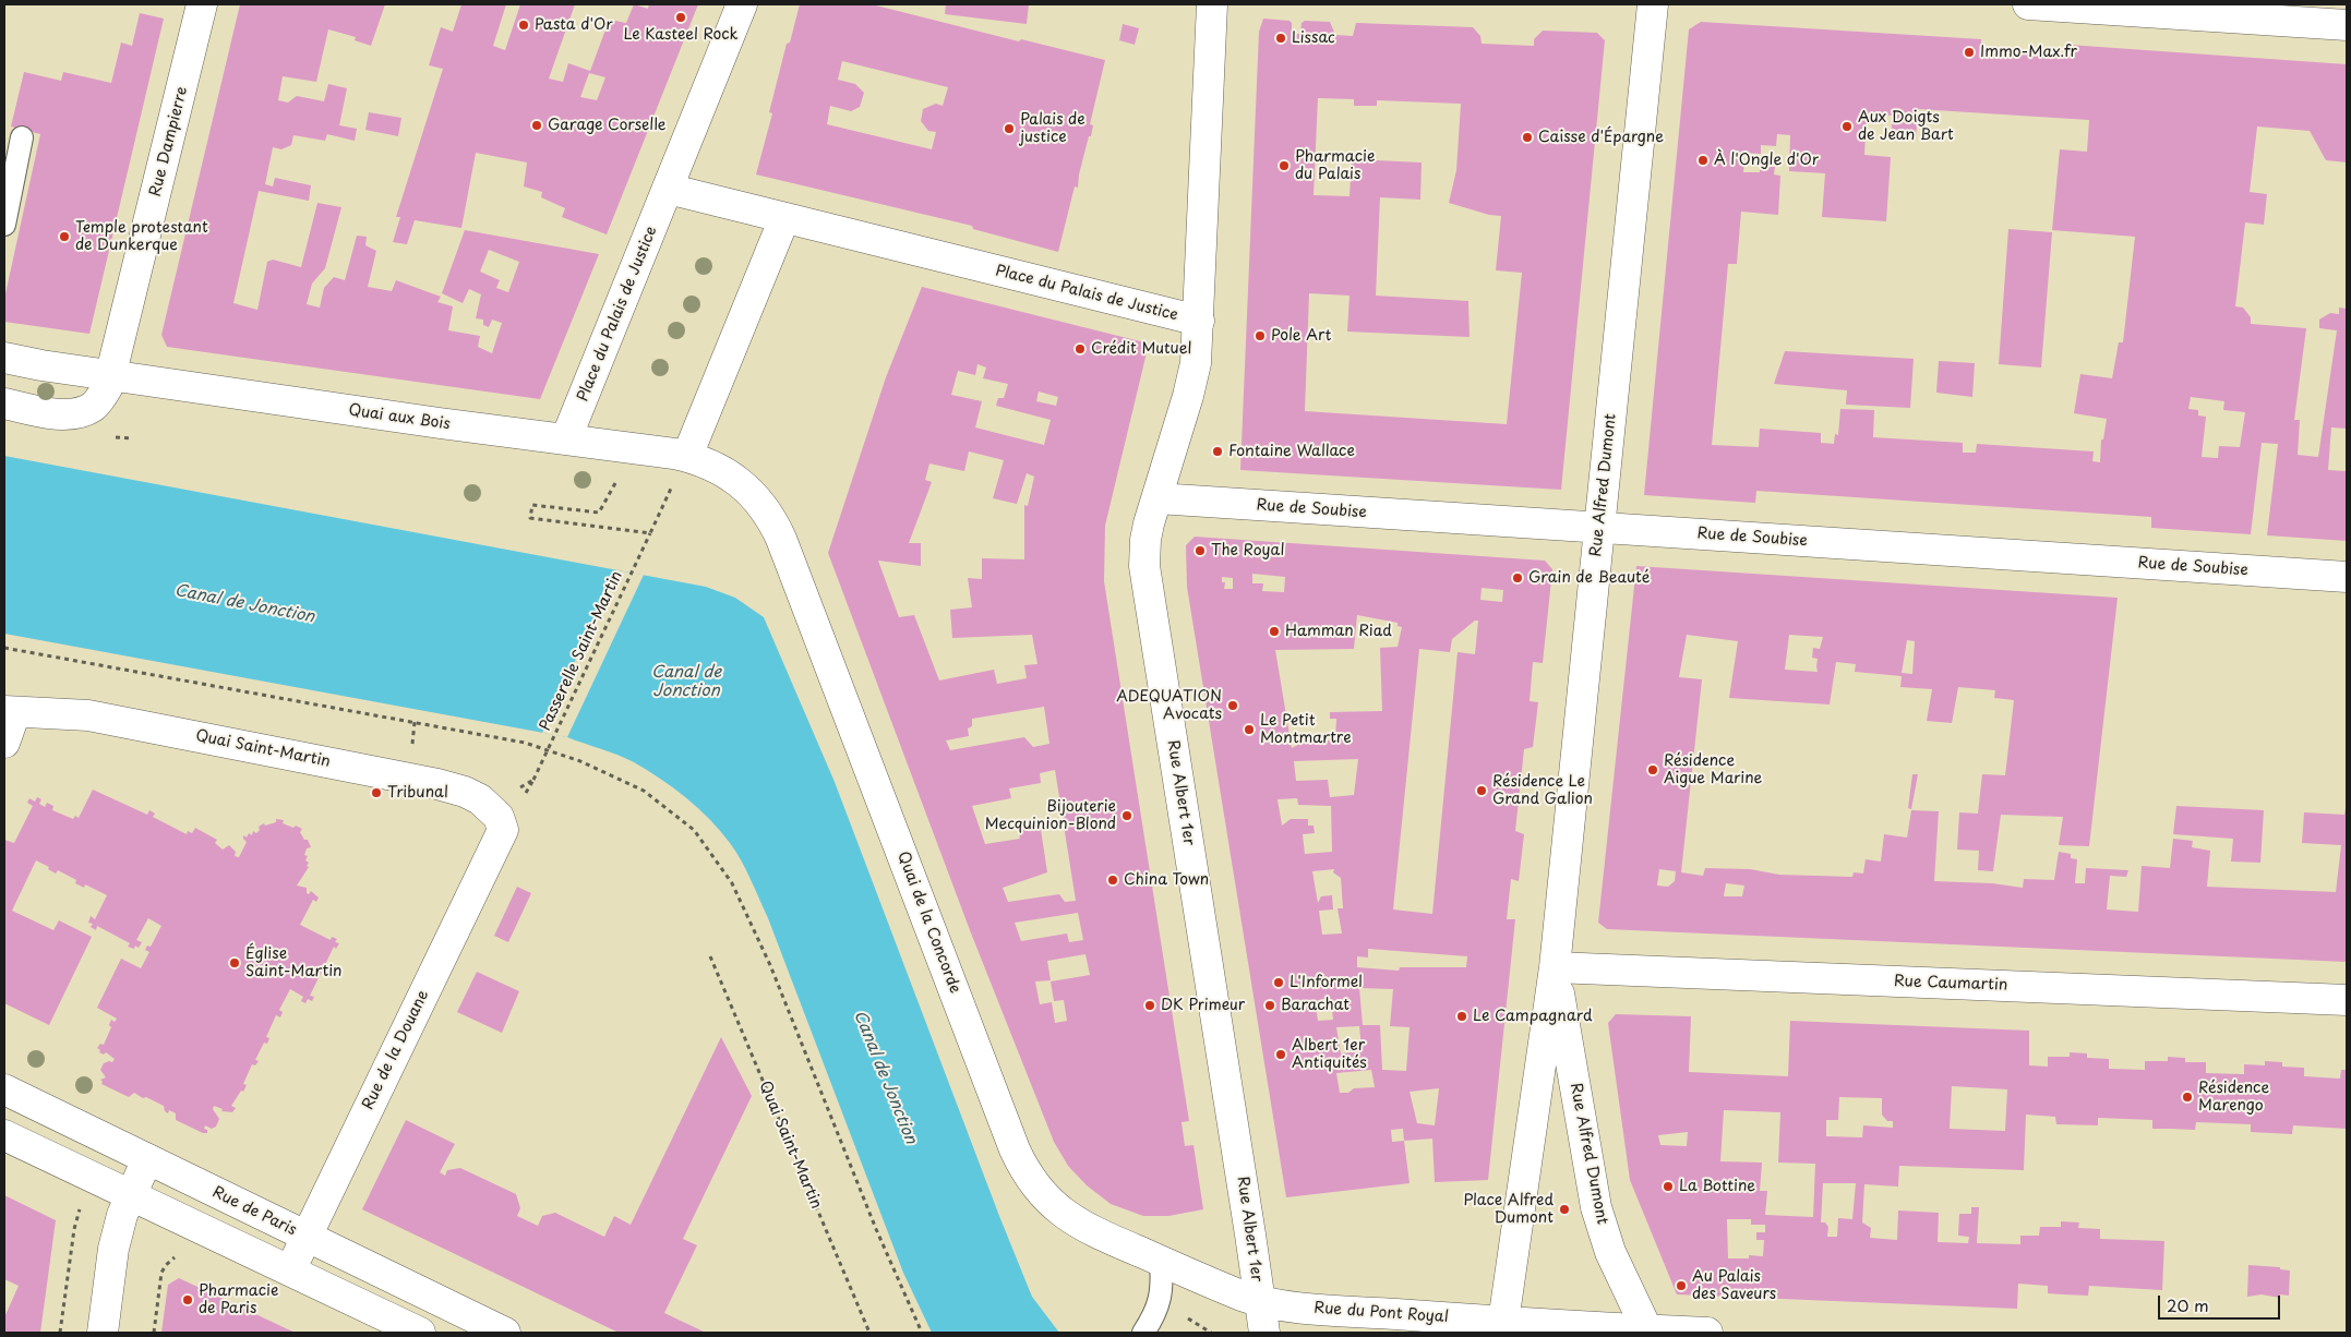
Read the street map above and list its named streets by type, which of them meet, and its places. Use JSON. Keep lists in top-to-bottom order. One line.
{"streets":{"street":["Rue Dampierre","Place du Palais de Justice","Quai aux Bois","Rue Alfred Dumont","Rue de Soubise","Quai Saint-Martin","Rue Albert 1er","Quai de la Concorde","Rue Caumartin","Rue de la Douane","Rue de Paris","Rue du Pont Royal"],"path":["Passerelle Saint-Martin"]},"crossings":[["Rue Dampierre","Quai aux Bois"],["Place du Palais de Justice","Quai aux Bois"],["Place du Palais de Justice","Rue Albert 1er"],["Quai aux Bois","Quai de la Concorde"],["Rue Alfred Dumont","Rue de Soubise"],["Rue Alfred Dumont","Rue Caumartin"],["Rue Alfred Dumont","Rue du Pont Royal"],["Rue de Soubise","Rue Albert 1er"],["Quai Saint-Martin","Rue de la Douane"],["Rue Albert 1er","Quai de la Concorde"],["Rue Albert 1er","Rue du Pont Royal"],["Quai de la Concorde","Rue du Pont Royal"],["Rue de la Douane","Rue de Paris"]],"water":["Canal de Jonction"],"places":["Le Kasteel Rock","Pasta d'Or","Lissac","Immo-Max.fr","Garage Corselle","Aux Doigts de Jean Bart","Palais de justice","Caisse d'Épargne","À l'Ongle d'Or","Pharmacie du Palais","Temple protestant de Dunkerque","Pole Art","Crédit Mutuel","Fontaine Wallace","The Royal","Grain de Beauté","Hamman Riad","ADEQUATION Avocats","Le Petit Montmartre","Résidence Aigue Marine","Résidence Le Grand Galion","Tribunal","Bijouterie Mecquinion-Blond","China Town","Église Saint-Martin","L'Informel","DK Primeur","Barachat","Le Campagnard","Albert 1er Antiquités","Résidence Marengo","La Bottine","Place Alfred Dumont","Au Palais des Saveurs","Pharmacie de Paris"],"scale_bar":"20 m"}
